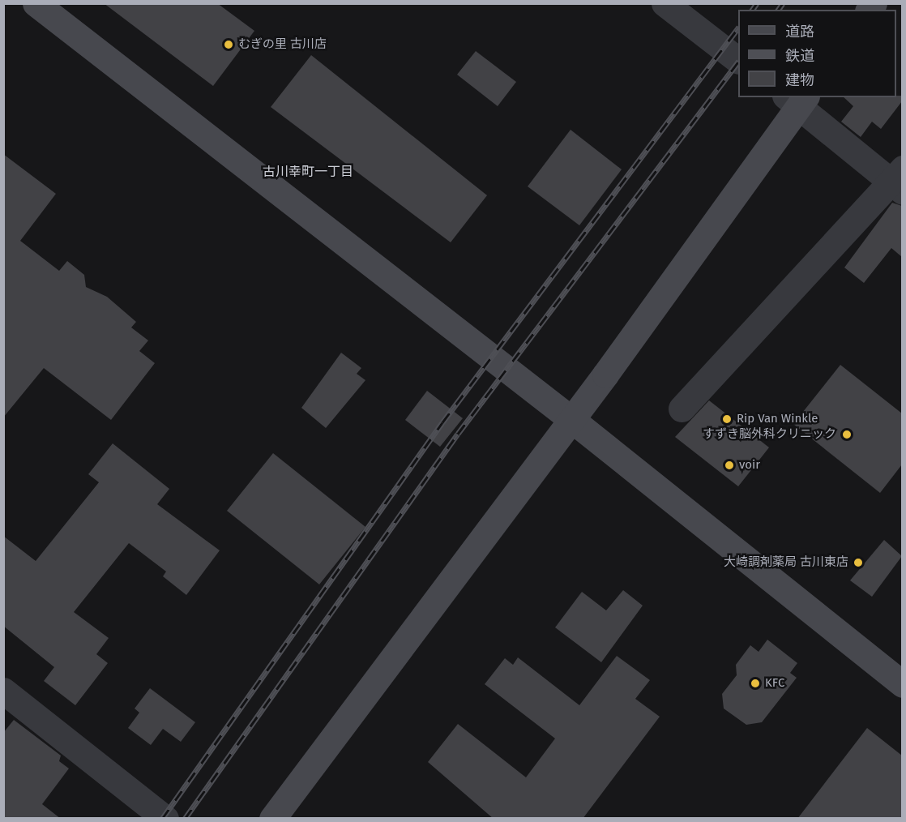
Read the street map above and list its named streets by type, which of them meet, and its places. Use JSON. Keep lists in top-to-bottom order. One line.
{"districts":["古川幸町一丁目"],"places":["むぎの里 古川店","Rip Van Winkle","すずき脳外科クリニック","voir","大崎調剤薬局 古川東店","KFC"],"legend":["道路","鉄道","建物"]}
